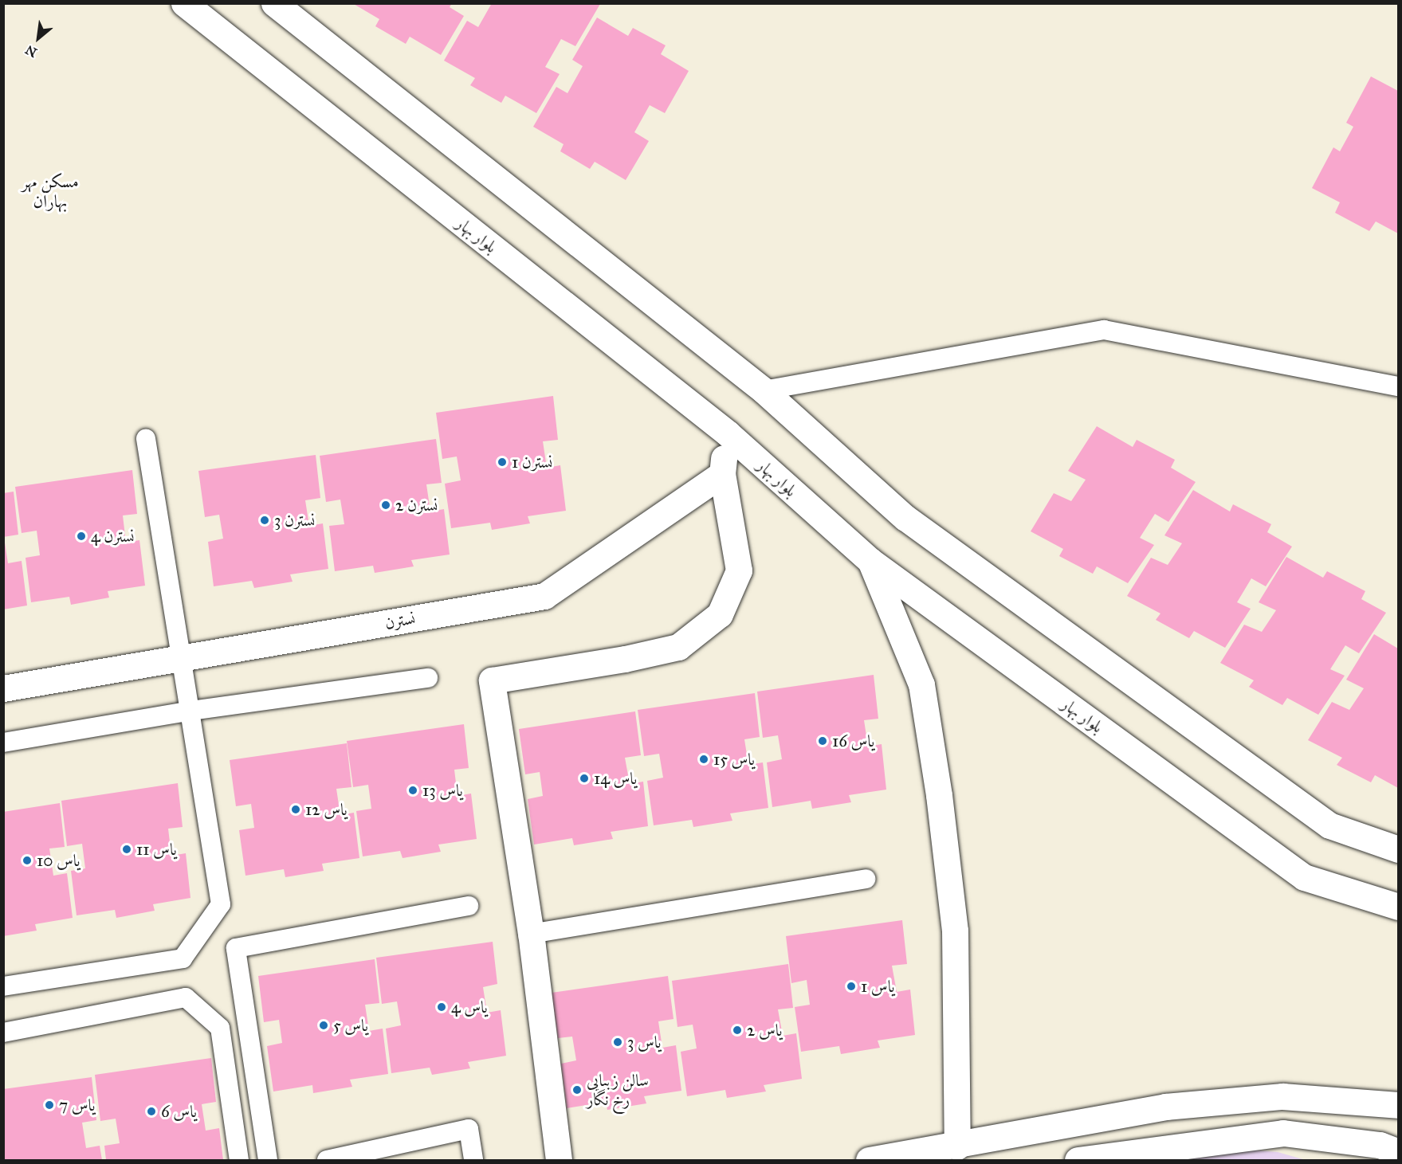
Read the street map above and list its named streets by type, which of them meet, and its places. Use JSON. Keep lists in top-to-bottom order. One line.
{"streets":{"street":["بلوار بهار","نسترن"]},"districts":["مسکن مهر بهاران"],"places":["نسترن 1","نسترن 2","نسترن 3","نسترن 4","یاس 16","یاس 15","یاس 14","یاس 13","یاس 12","یاس 11","یاس 10","یاس 1","یاس 4","یاس 5","یاس 2","یاس 3","سالن زیبایی رخ‌ نگار","یاس 7","یاس 6"],"north":"bottom left"}
